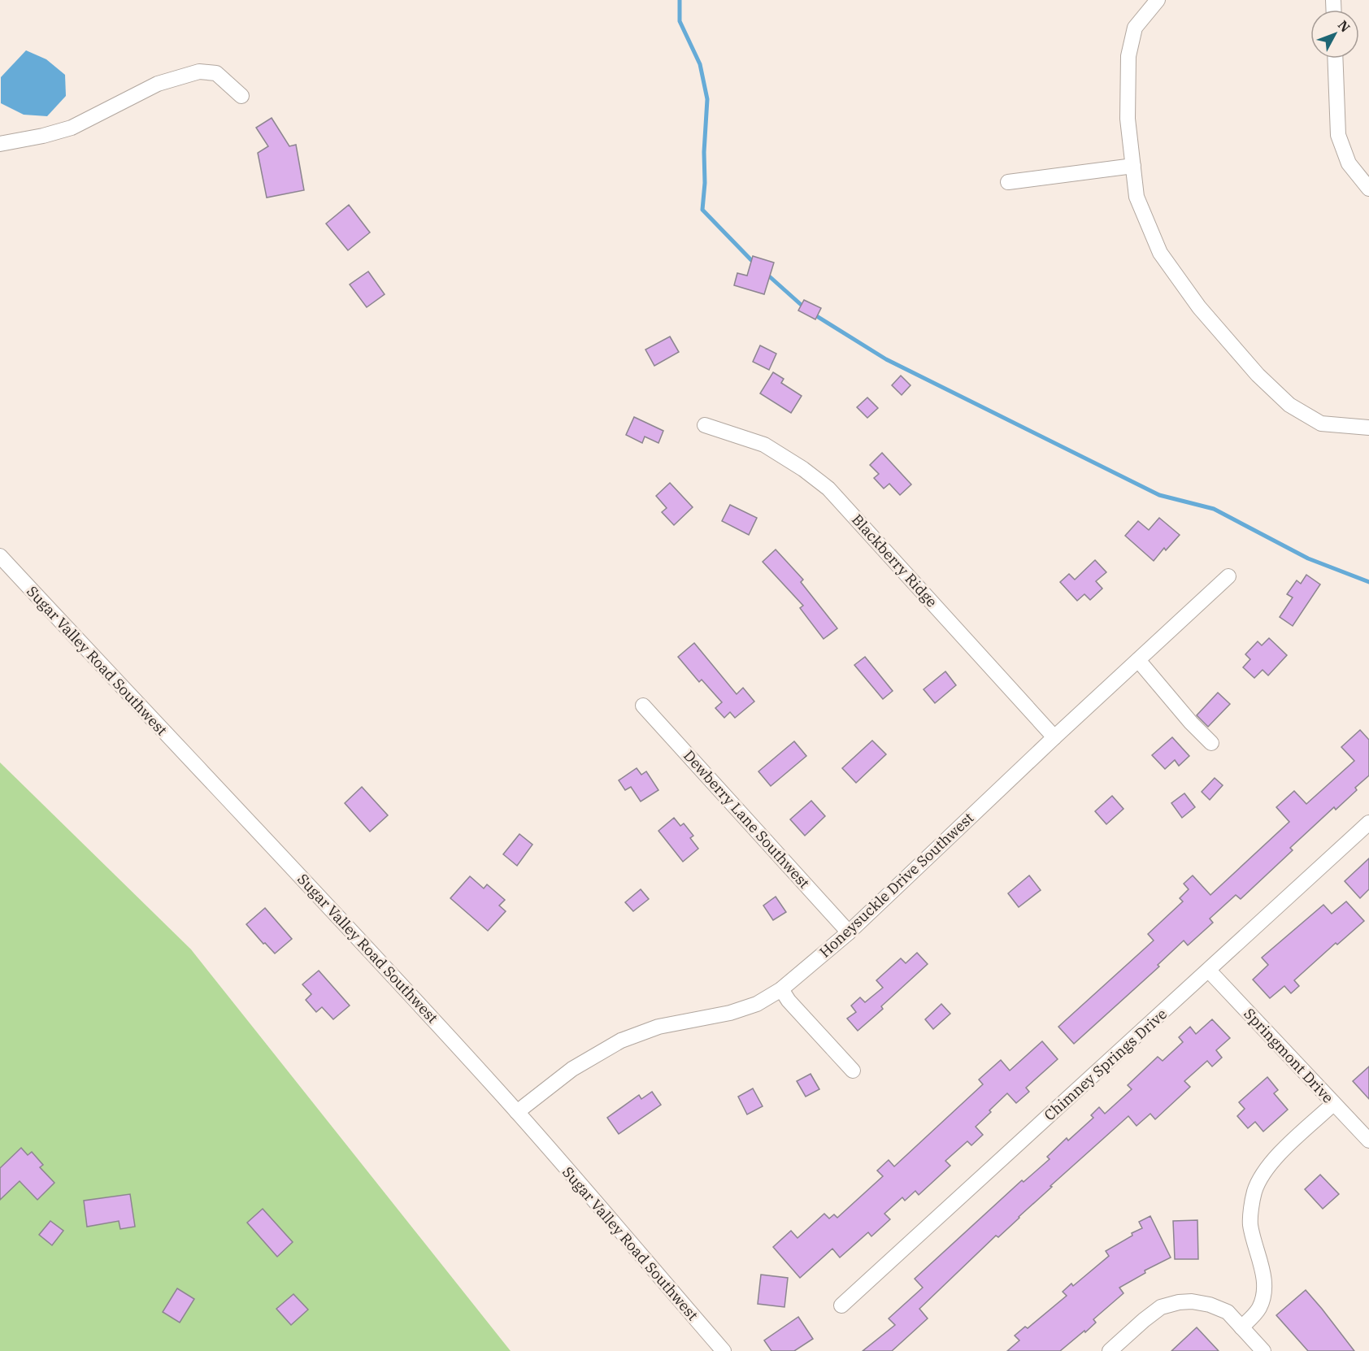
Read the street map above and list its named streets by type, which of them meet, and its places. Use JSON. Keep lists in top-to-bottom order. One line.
{"streets":{"street":["Blackberry Ridge","Sugar Valley Road Southwest","Dewberry Lane Southwest","Honeysuckle Drive Southwest","Springmont Drive","Chimney Springs Drive"]},"crossings":[["Blackberry Ridge","Honeysuckle Drive Southwest"],["Sugar Valley Road Southwest","Honeysuckle Drive Southwest"],["Dewberry Lane Southwest","Honeysuckle Drive Southwest"],["Springmont Drive","Chimney Springs Drive"]],"north":"top right"}
